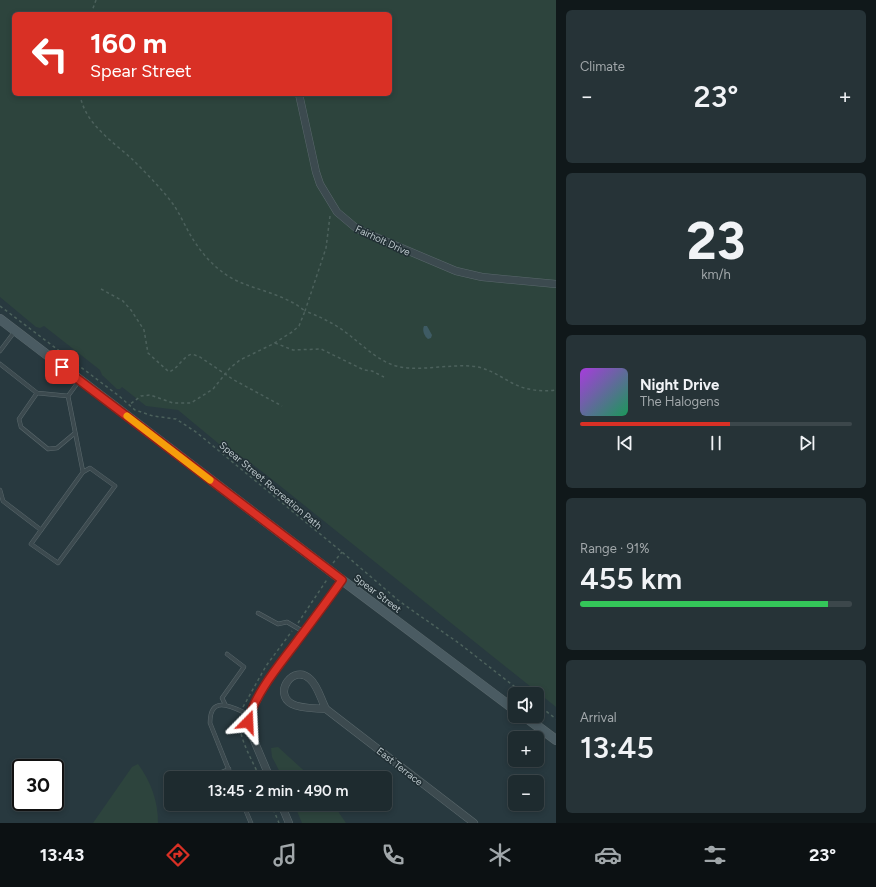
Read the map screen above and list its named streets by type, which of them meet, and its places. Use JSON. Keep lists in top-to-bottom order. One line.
{"streets":{"main road":["Spear Street"],"street":["Fairholt Drive","East Terrace"],"path":["Spear Street Recreation Path"]},"page":{"tile":["Climate",["23","km/h"],["Range · 91%","455 km"],["Arrival","13:45"]],"turn":["160 m","Spear Street"],"heat":["−","23°","+"],"song":["Night Drive","The Halogens"],"map_buttons":["+","−"],"limit":"30","trip":"13:45 · 2 min · 490 m","tabs":["13:43","23°"]}}
